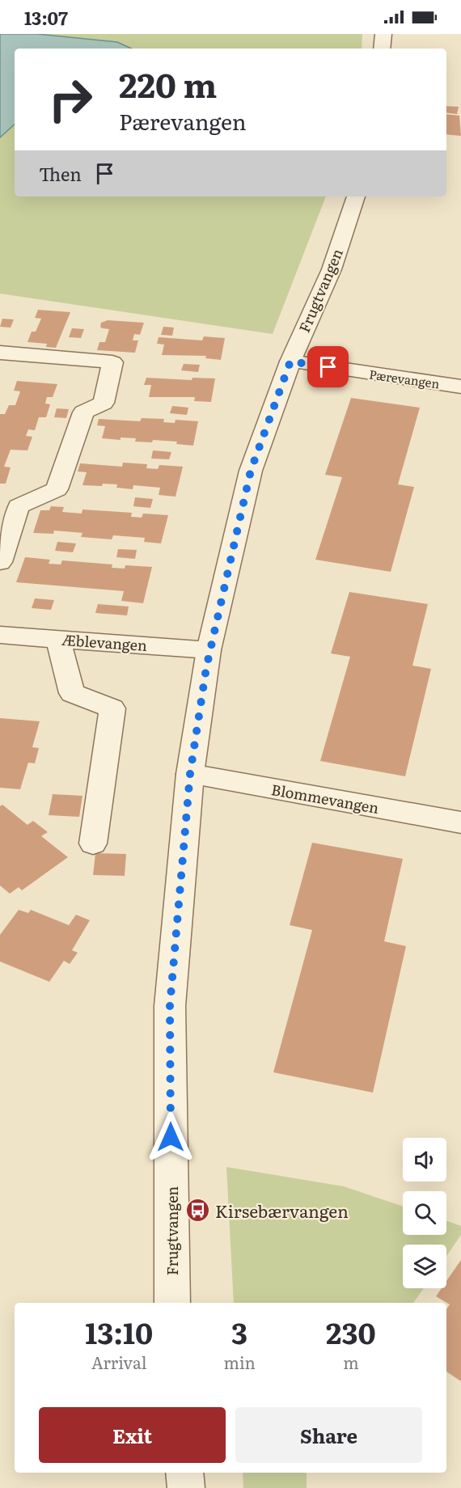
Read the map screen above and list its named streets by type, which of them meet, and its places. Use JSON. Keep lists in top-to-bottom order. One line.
{"streets":{"street":["Frugtvangen","Pærevangen","Æblevangen","Blommevangen"]},"crossings":[["Frugtvangen","Pærevangen"],["Frugtvangen","Æblevangen"],["Frugtvangen","Blommevangen"]],"places":{"bus stop":["Kirsebærvangen"]},"page":{"status":"13:07","turn":["220 m","Pærevangen"],"then":"Then","eta":["13:10","Arrival","3","min","230","m"],"buttons":["Exit","Share"]}}
